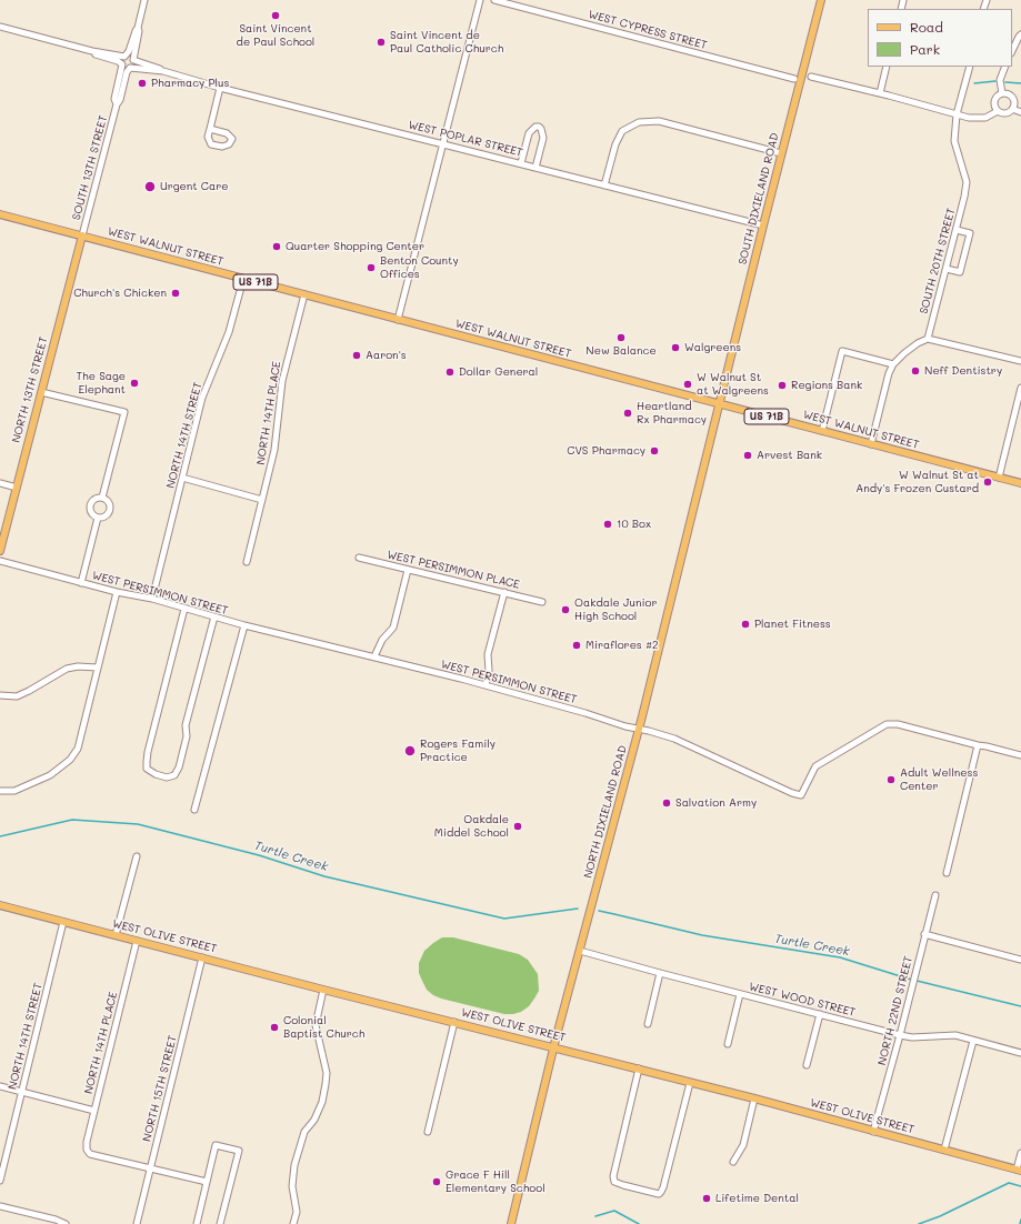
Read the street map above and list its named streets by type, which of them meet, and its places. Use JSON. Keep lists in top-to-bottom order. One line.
{"streets":{"main road":["SOUTH DIXIELAND ROAD","WEST WALNUT STREET","US 71B","NORTH 13TH STREET","NORTH DIXIELAND ROAD","WEST OLIVE STREET"],"street":["WEST CYPRESS STREET","WEST POPLAR STREET","SOUTH 13TH STREET","SOUTH 20TH STREET","NORTH 14TH PLACE","NORTH 14TH STREET","WEST PERSIMMON PLACE","WEST PERSIMMON STREET","WEST WOOD STREET","NORTH 22ND STREET","NORTH 15TH STREET"]},"crossings":[["WEST POPLAR STREET","SOUTH 13TH STREET"],["WEST POPLAR STREET","SOUTH DIXIELAND ROAD"],["SOUTH 13TH STREET","WEST WALNUT STREET"],["SOUTH 13TH STREET","NORTH 13TH STREET"],["SOUTH DIXIELAND ROAD","WEST WALNUT STREET"],["SOUTH DIXIELAND ROAD","NORTH DIXIELAND ROAD"],["WEST WALNUT STREET","NORTH 13TH STREET"],["WEST WALNUT STREET","NORTH 14TH PLACE"],["WEST WALNUT STREET","NORTH 14TH STREET"],["WEST WALNUT STREET","NORTH DIXIELAND ROAD"],["NORTH 14TH PLACE","WEST OLIVE STREET"],["NORTH 14TH PLACE","NORTH 15TH STREET"],["NORTH 14TH STREET","WEST PERSIMMON STREET"],["NORTH 14TH STREET","WEST OLIVE STREET"],["WEST PERSIMMON STREET","NORTH DIXIELAND ROAD"],["NORTH DIXIELAND ROAD","WEST OLIVE STREET"],["NORTH DIXIELAND ROAD","WEST WOOD STREET"],["WEST OLIVE STREET","NORTH 22ND STREET"],["WEST OLIVE STREET","NORTH 15TH STREET"],["WEST WOOD STREET","NORTH 22ND STREET"]],"water":["Turtle Creek"],"places":["Saint Vincent de Paul School","Saint Vincent de Paul Catholic Church","Pharmacy Plus","Urgent Care","Quarter Shopping Center","Benton County Offices","Church's Chicken","New Balance","Walgreens","Aaron's","Neff Dentistry","Dollar General","The Sage Elephant","W Walnut St at Walgreens","Regions Bank","Heartland Rx Pharmacy","CVS Pharmacy","Arvest Bank","W Walnut St at Andy's Frozen Custard","10 Box","Oakdale Junior High School","Planet Fitness","Miraflores #2","Rogers Family Practice","Adult Wellness Center","Salvation Army","Oakdale Middel School","Colonial Baptist Church","Grace F Hill Elementary School","Lifetime Dental"],"legend":["Road","Park"]}
